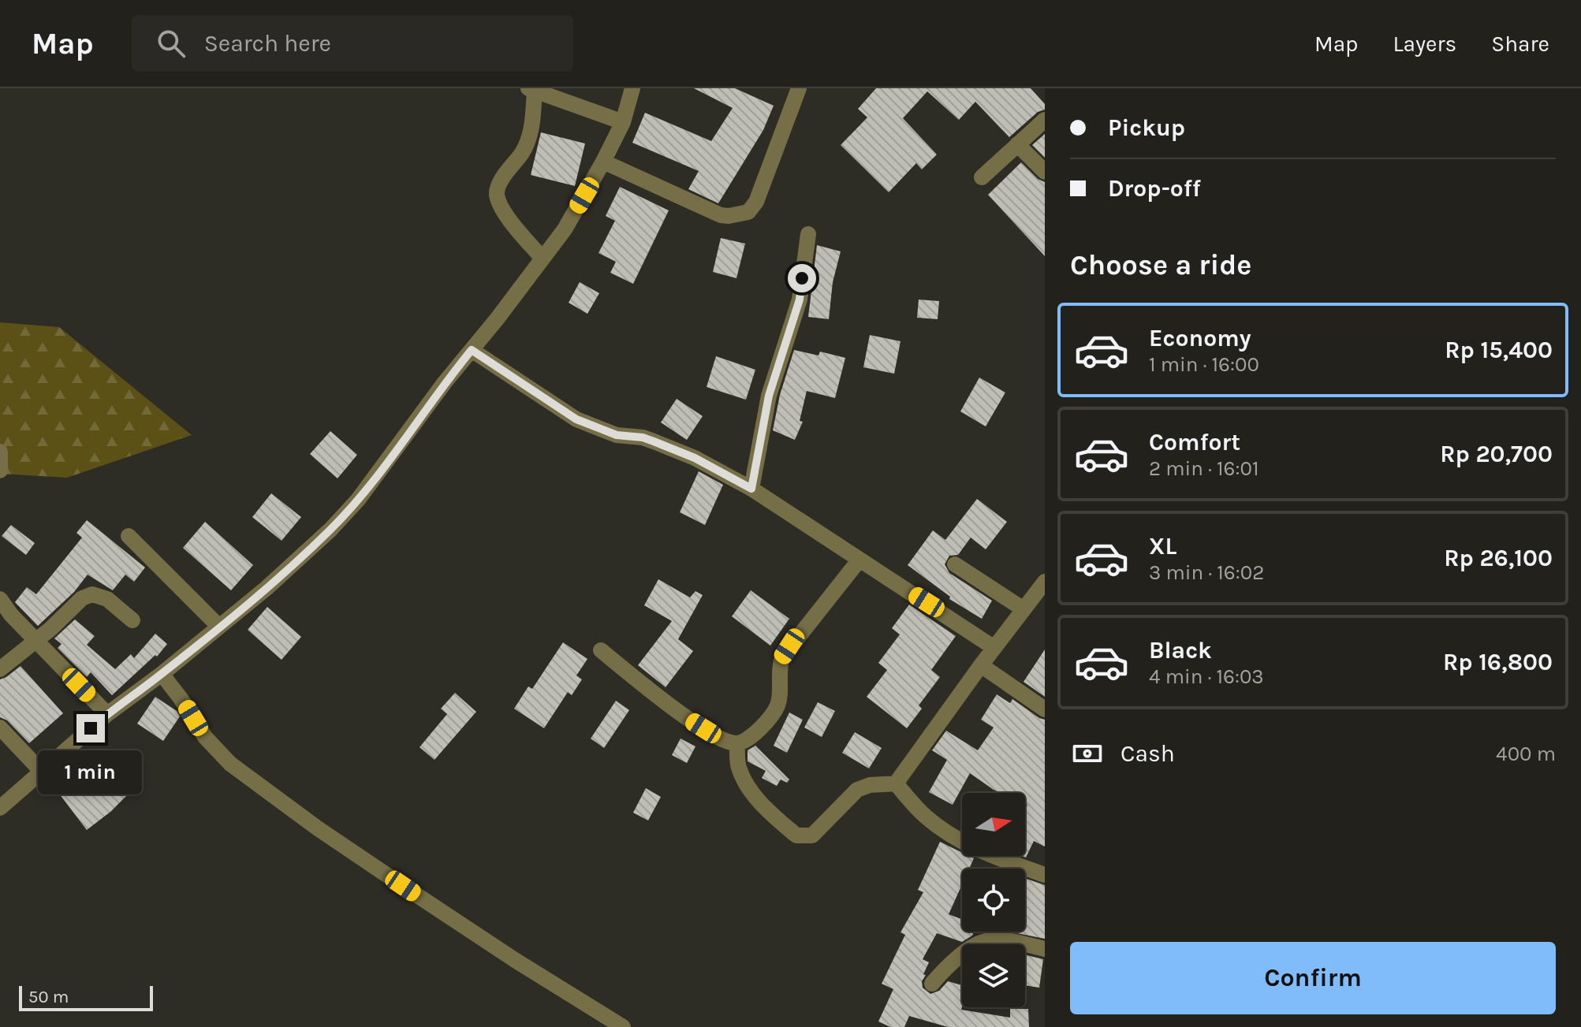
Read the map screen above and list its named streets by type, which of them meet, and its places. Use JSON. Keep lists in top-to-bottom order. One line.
{"scale_bar":"50 m","north":"right","page":{"header":"Map","search":"Search here","nav":["Map","Layers","Share"],"banner":["Pickup","Drop-off"],"heading":"Choose a ride","list":[{"name":"Economy","note":"1 min · 16:00","value":"Rp 15,400"},{"name":"Comfort","note":"2 min · 16:01","value":"Rp 20,700"},{"name":"XL","note":"3 min · 16:02","value":"Rp 26,100"},{"name":"Black","note":"4 min · 16:03","value":"Rp 16,800"}],"pay":["Cash","400 m"],"bubble":"1 min","buttons":"Confirm","scale":"50 m"}}
